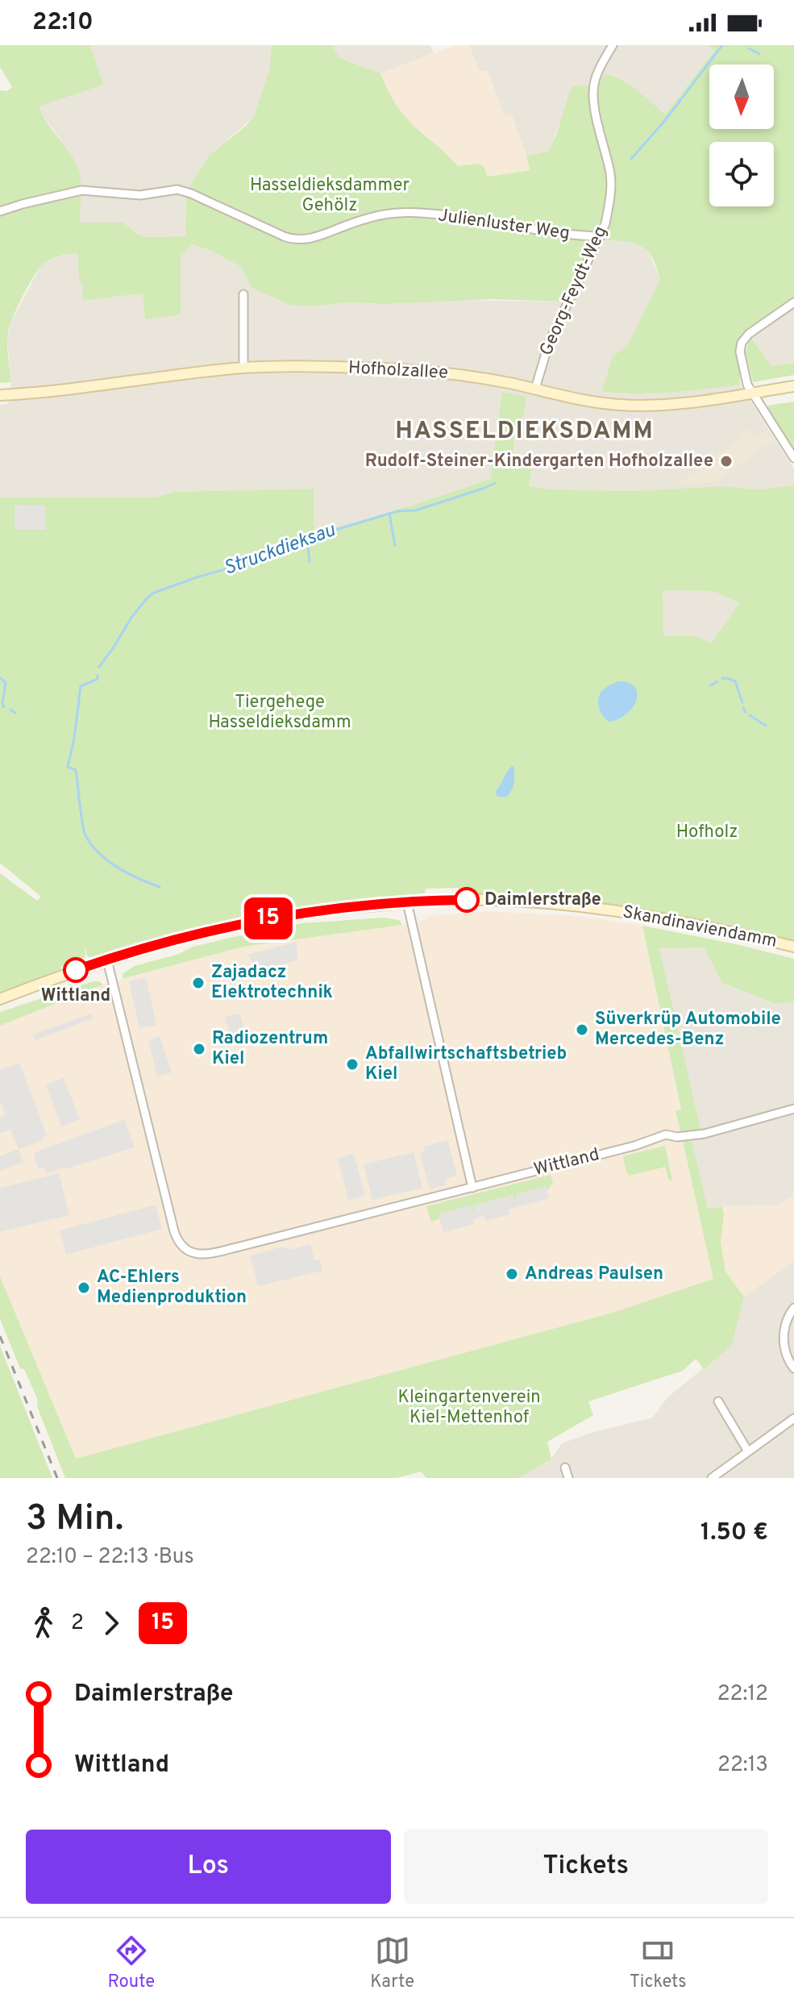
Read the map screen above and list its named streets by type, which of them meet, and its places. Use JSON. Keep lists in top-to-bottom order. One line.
{"streets":{"main road":["Hofholzallee","Skandinaviendamm"],"street":["Julienluster Weg","Georg-Feydt-Weg","Wittland"]},"crossings":[["Julienluster Weg","Georg-Feydt-Weg"],["Georg-Feydt-Weg","Hofholzallee"],["Skandinaviendamm","Wittland"]],"districts":["HASSELDIEKSDAMM"],"water":["Struckdieksau"],"parks":["Hasseldieksdammer Gehölz","Tiergehege Hasseldieksdamm","Hofholz","Kleingartenverein Kiel-Mettenhof"],"places":["Rudolf-Steiner-Kindergarten Hofholzallee","Daimlerstraße","Wittland","Zajadacz Elektrotechnik","Süverkrüp Automobile Mercedes-Benz","Radiozentrum Kiel","Abfallwirtschaftsbetrieb Kiel","Andreas Paulsen","AC-Ehlers Medienproduktion"],"lines":["bus line 15"],"north":"bottom","page":{"status":"22:10","on_map":"15","heading":["3 Min.","22:10 – 22:13 · Bus","1.50 €"],"legs":["2","15"],"list":[{"name":"Daimlerstraße","value":"22:12"},{"name":"Wittland","value":"22:13"}],"buttons":["Los","Tickets"],"tabs":["Route","Karte","Tickets"]}}
